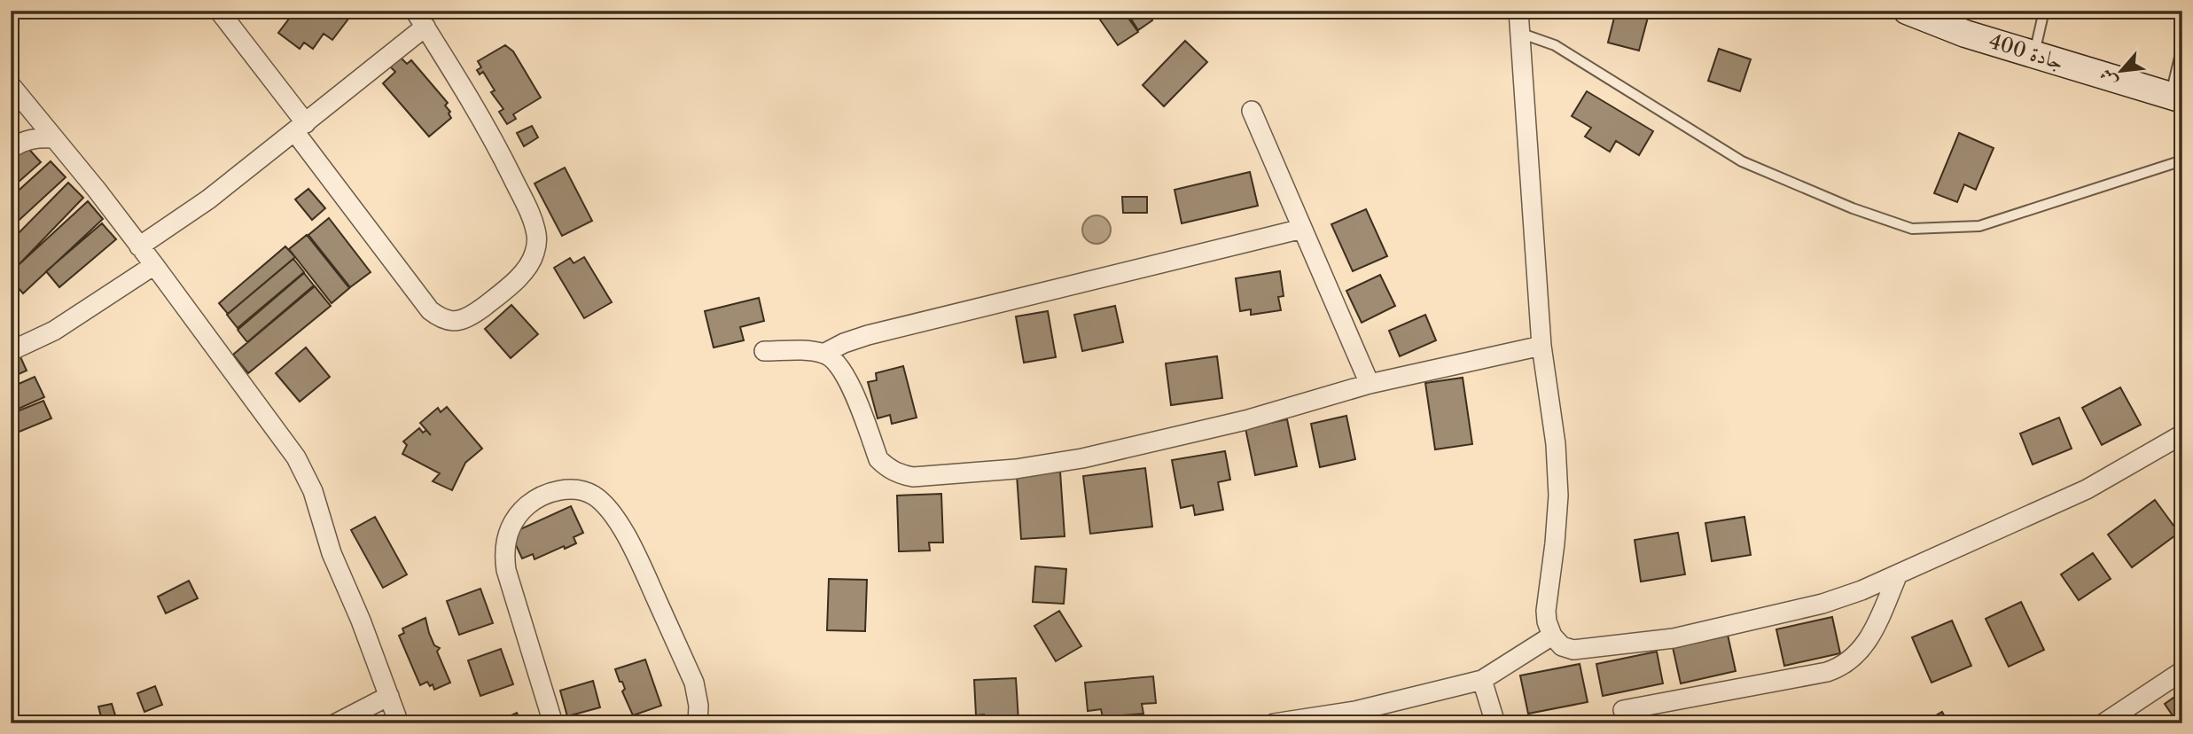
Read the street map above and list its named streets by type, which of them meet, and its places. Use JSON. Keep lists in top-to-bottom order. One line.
{"streets":{"main road":["جادة 400"]},"north":"bottom left"}
